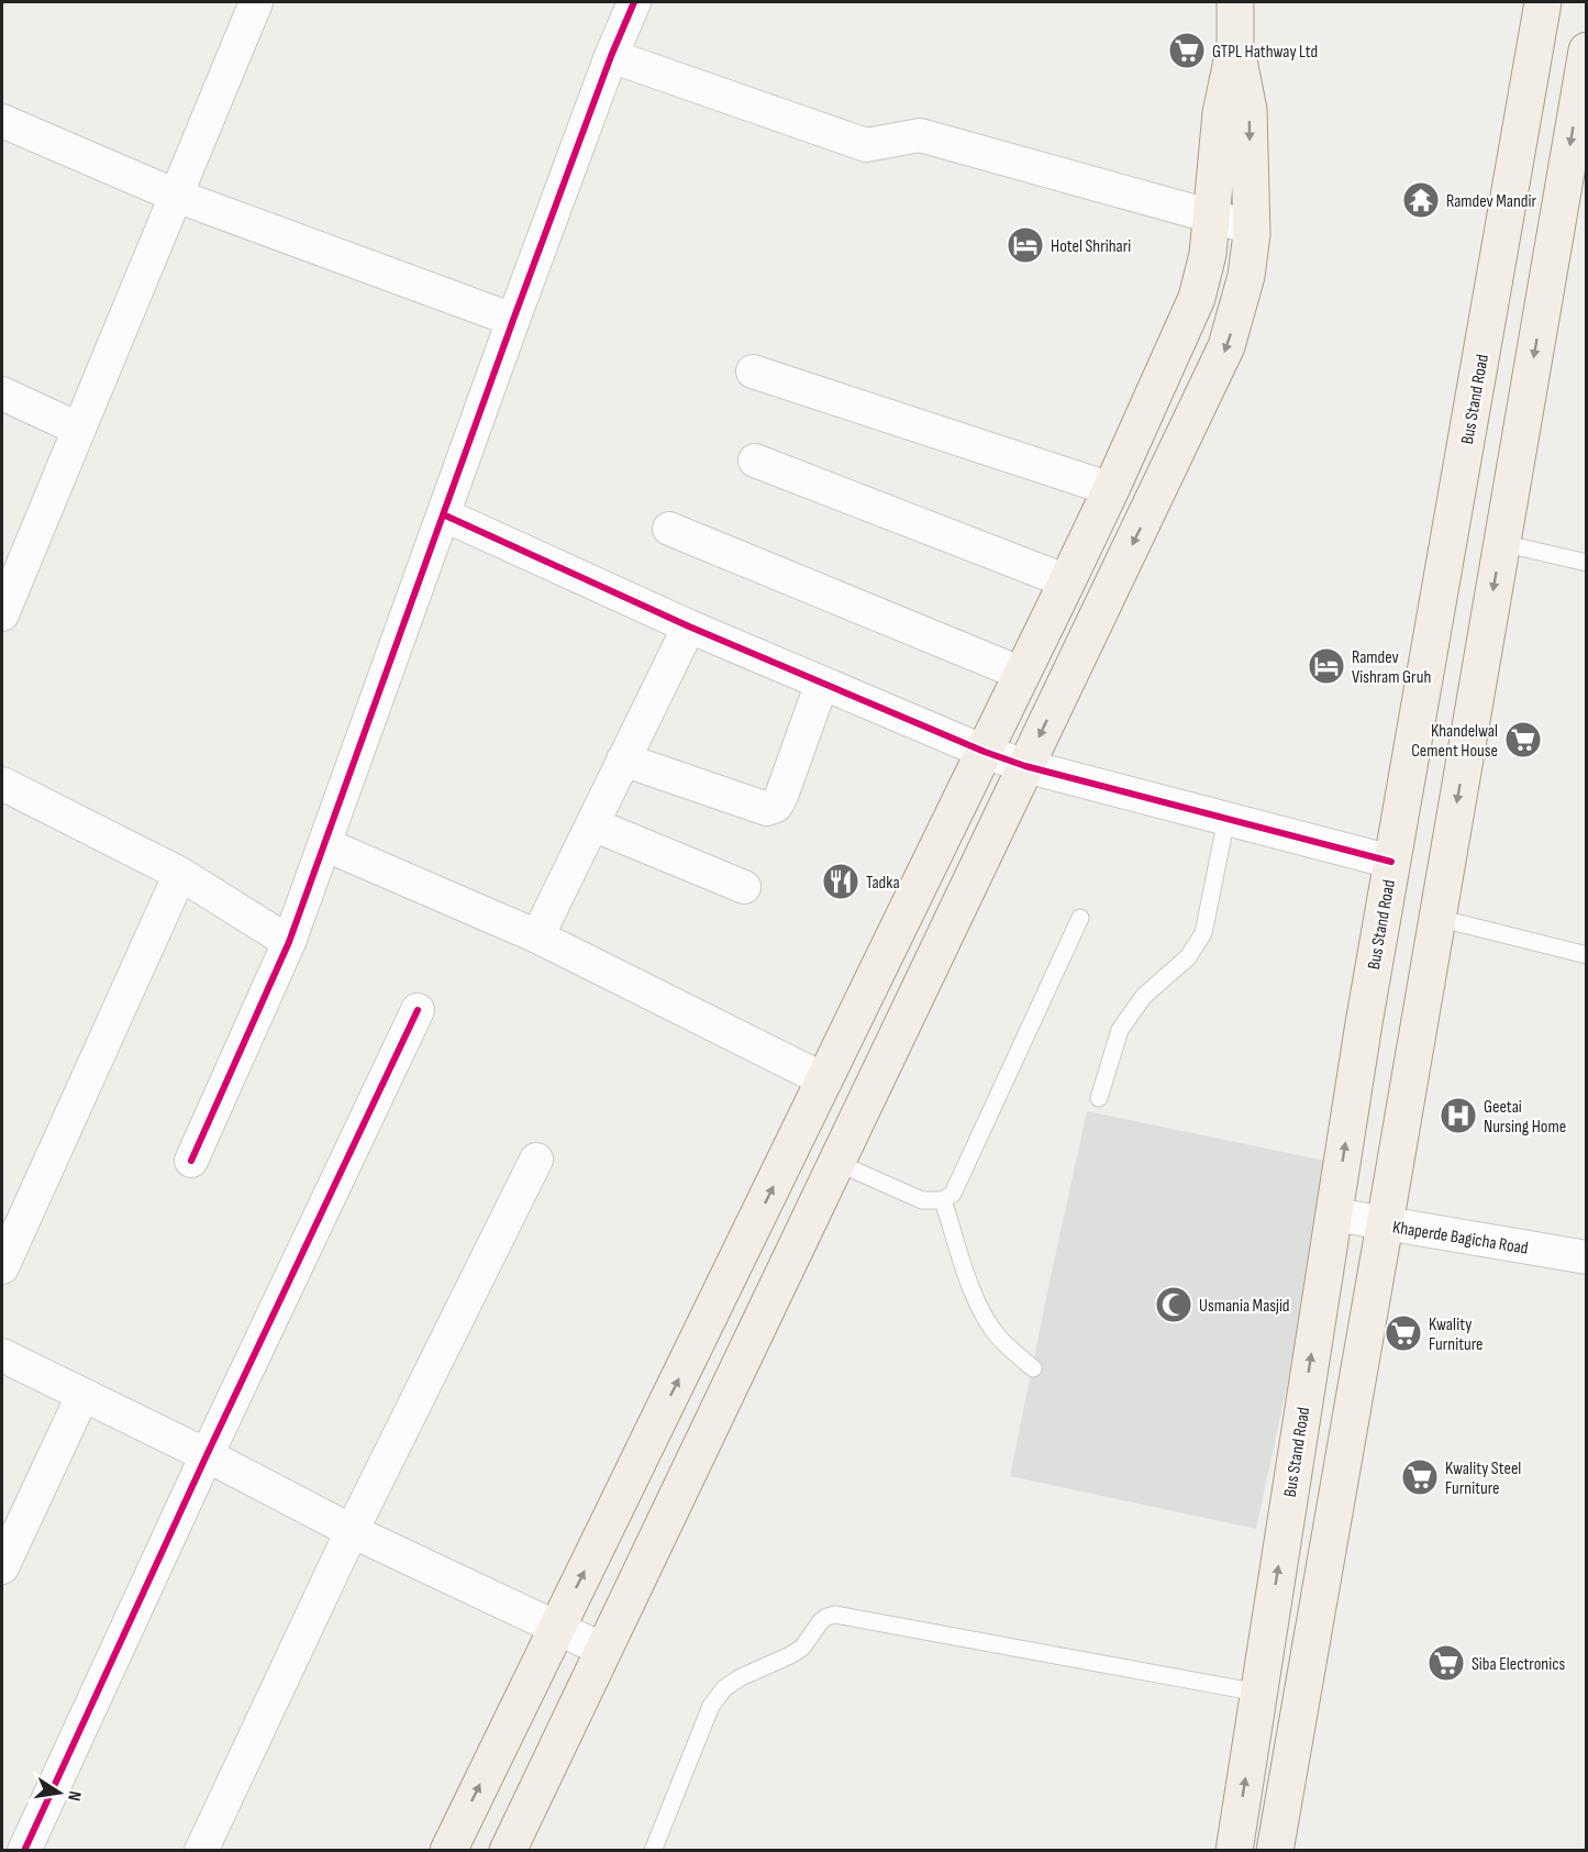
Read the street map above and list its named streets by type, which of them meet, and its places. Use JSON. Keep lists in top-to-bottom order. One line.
{"streets":{"main road":["Bus Stand Road"],"street":["Khaperde Bagicha Road"]},"crossings":[["Bus Stand Road","Khaperde Bagicha Road"]],"places":{"supermarket":["GTPL Hathway Ltd","Khandelwal Cement House","Kwality Furniture","Kwality Steel Furniture","Siba Electronics"],"temple":["Ramdev Mandir"],"hotel":["Hotel Shrihari","Ramdev Vishram Gruh"],"restaurant":["Tadka"],"hospital":["Geetai Nursing Home"],"mosque":["Usmania Masjid"]},"north":"right"}
